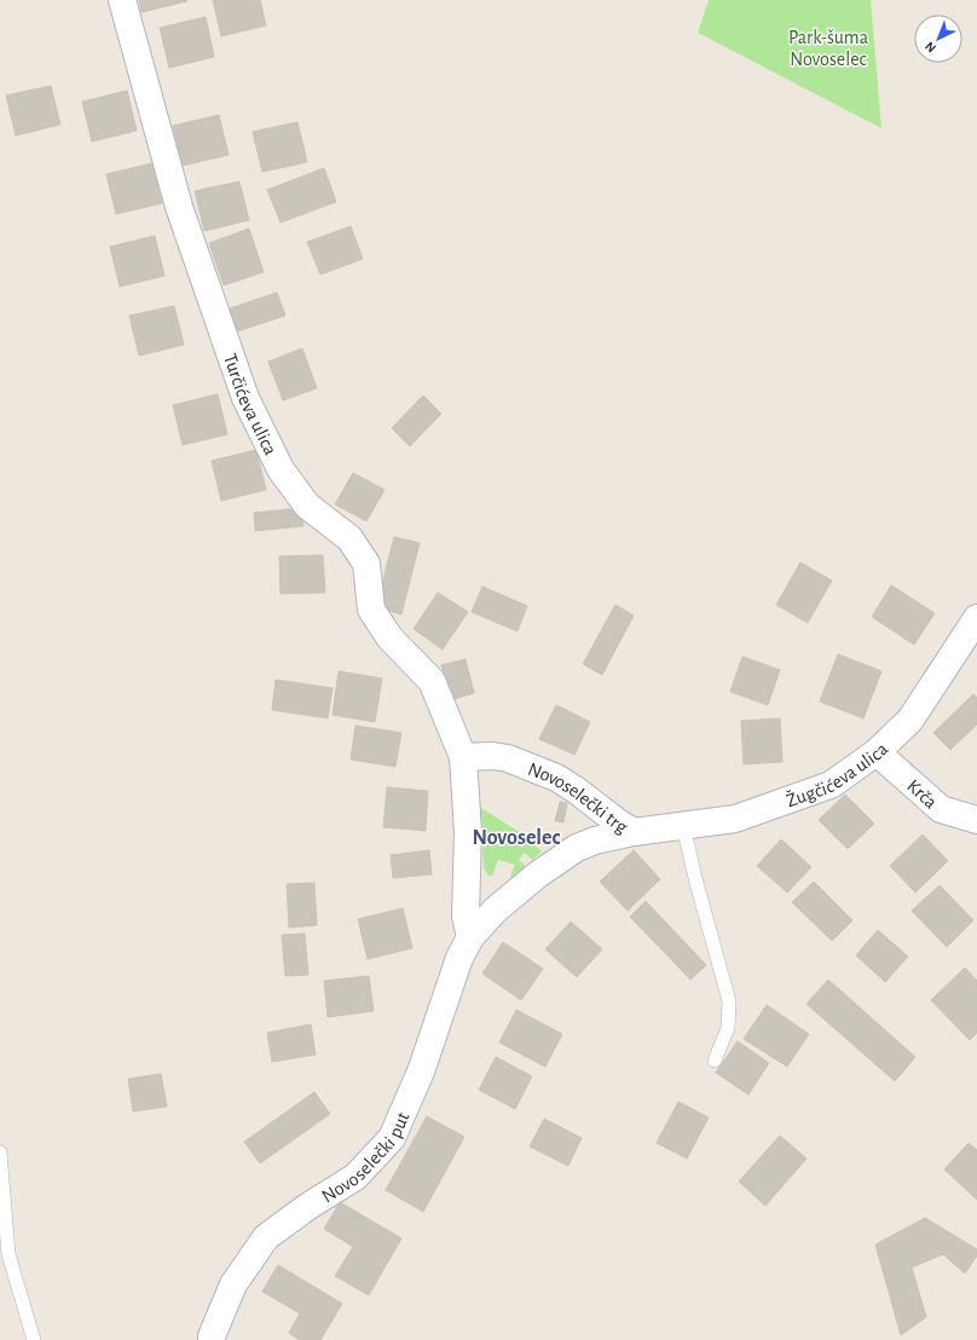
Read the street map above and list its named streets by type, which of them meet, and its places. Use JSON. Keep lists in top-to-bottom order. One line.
{"streets":{"street":["Turčićeva ulica","Žugčićeva ulica","Krča","Novoselečki trg","Novoselečki put"]},"crossings":[["Turčićeva ulica","Novoselečki trg"],["Žugčićeva ulica","Krča"],["Žugčićeva ulica","Novoselečki trg"],["Novoselečki trg","Novoselečki put"]],"districts":["Novoselec"],"parks":["Park-šuma Novoselec"],"north":"bottom left"}
